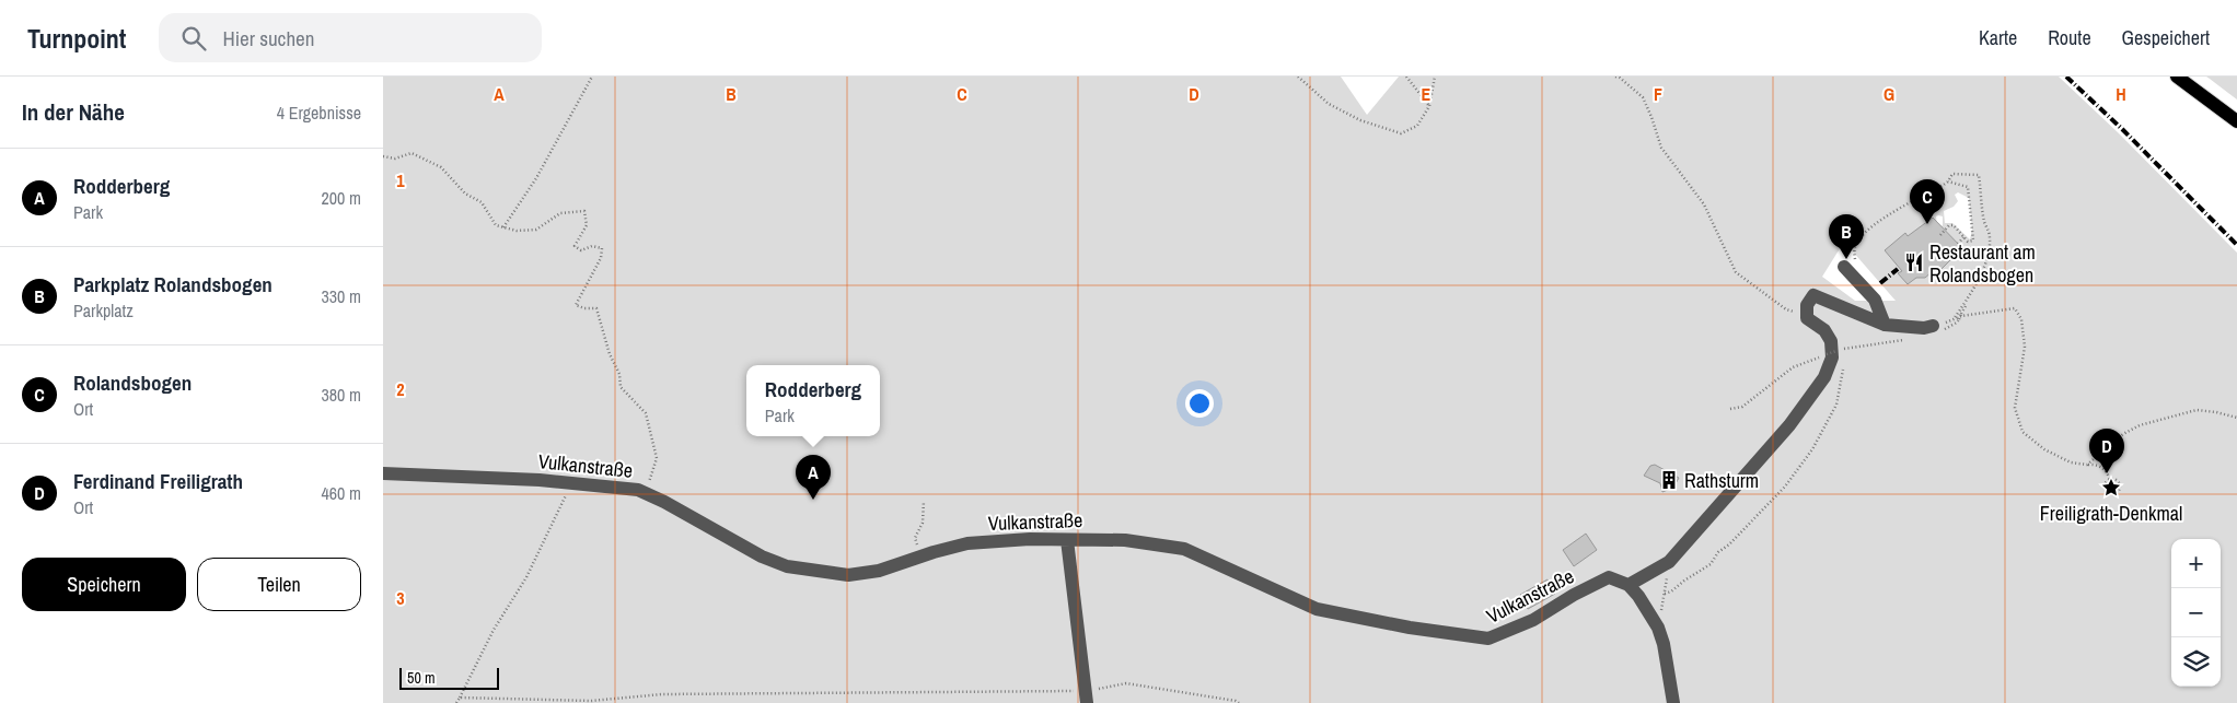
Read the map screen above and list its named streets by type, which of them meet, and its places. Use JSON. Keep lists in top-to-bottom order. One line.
{"streets":{"lane":["Vulkanstraße"]},"places":{"restaurant":["Restaurant am Rolandsbogen"],"building":["Rathsturm"],"place":["Freiligrath-Denkmal"]},"scale_bar":"50 m","page":{"header":"Turnpoint","search":"Hier suchen","nav":["Karte","Route","Gespeichert"],"heading":["In der Nähe","4 Ergebnisse"],"list":[{"mark":"A","name":"Rodderberg","note":"Park","value":"200 m"},{"mark":"B","name":"Parkplatz Rolandsbogen","note":"Parkplatz","value":"330 m"},{"mark":"C","name":"Rolandsbogen","note":"Ort","value":"380 m"},{"mark":"D","name":"Ferdinand Freiligrath","note":"Ort","value":"460 m"}],"pins":["C","B","D","A"],"popup":["Rodderberg","Park"],"map_buttons":["+","−"],"buttons":["Speichern","Teilen"],"scale":"50 m"},"grid":{"columns":["A","B","C","D","E","F","G","H"],"rows":["1","2","3"]}}
